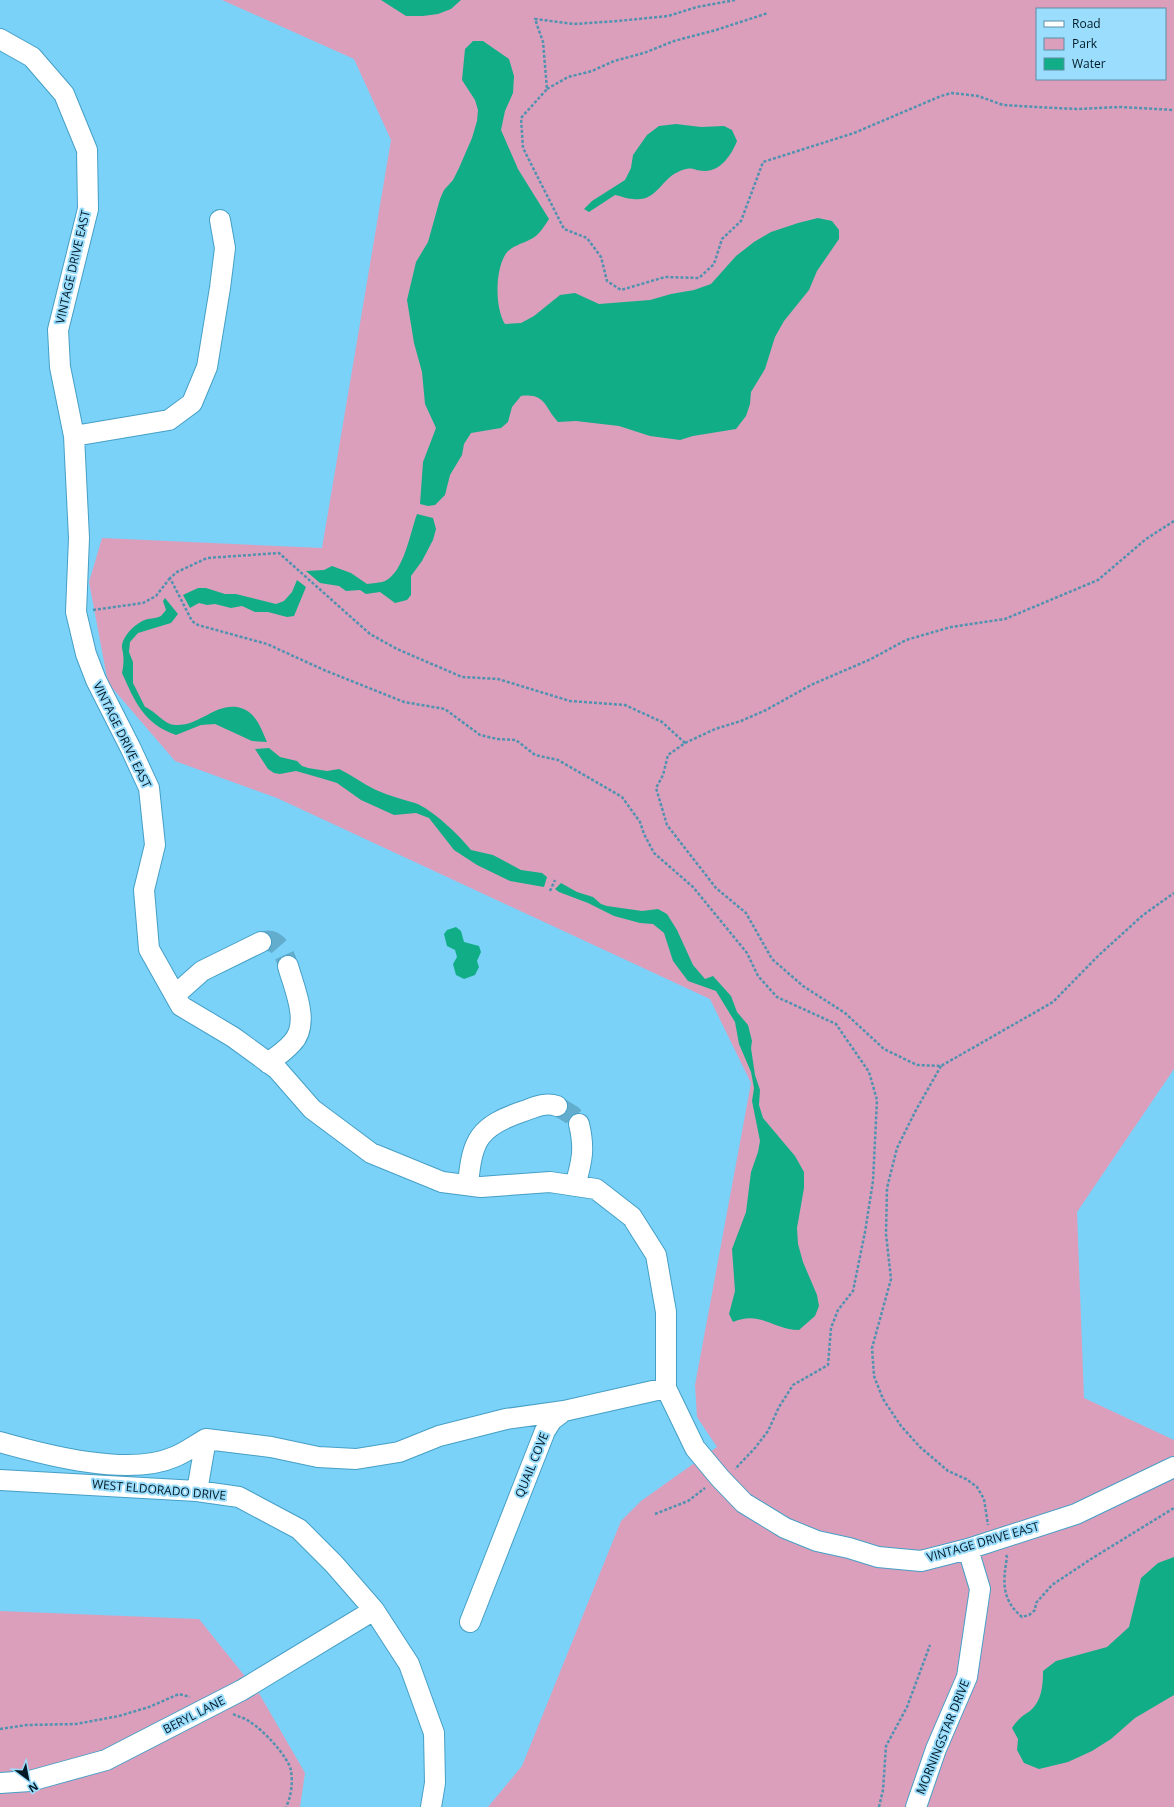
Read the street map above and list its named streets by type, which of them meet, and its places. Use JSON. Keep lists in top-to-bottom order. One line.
{"streets":{"street":["VINTAGE DRIVE EAST","QUAIL COVE","WEST ELDORADO DRIVE","BERYL LANE","MORNINGSTAR DRIVE"]},"crossings":[["VINTAGE DRIVE EAST","QUAIL COVE"],["VINTAGE DRIVE EAST","MORNINGSTAR DRIVE"],["WEST ELDORADO DRIVE","BERYL LANE"]],"legend":["Road","Park","Water"],"north":"bottom right"}
